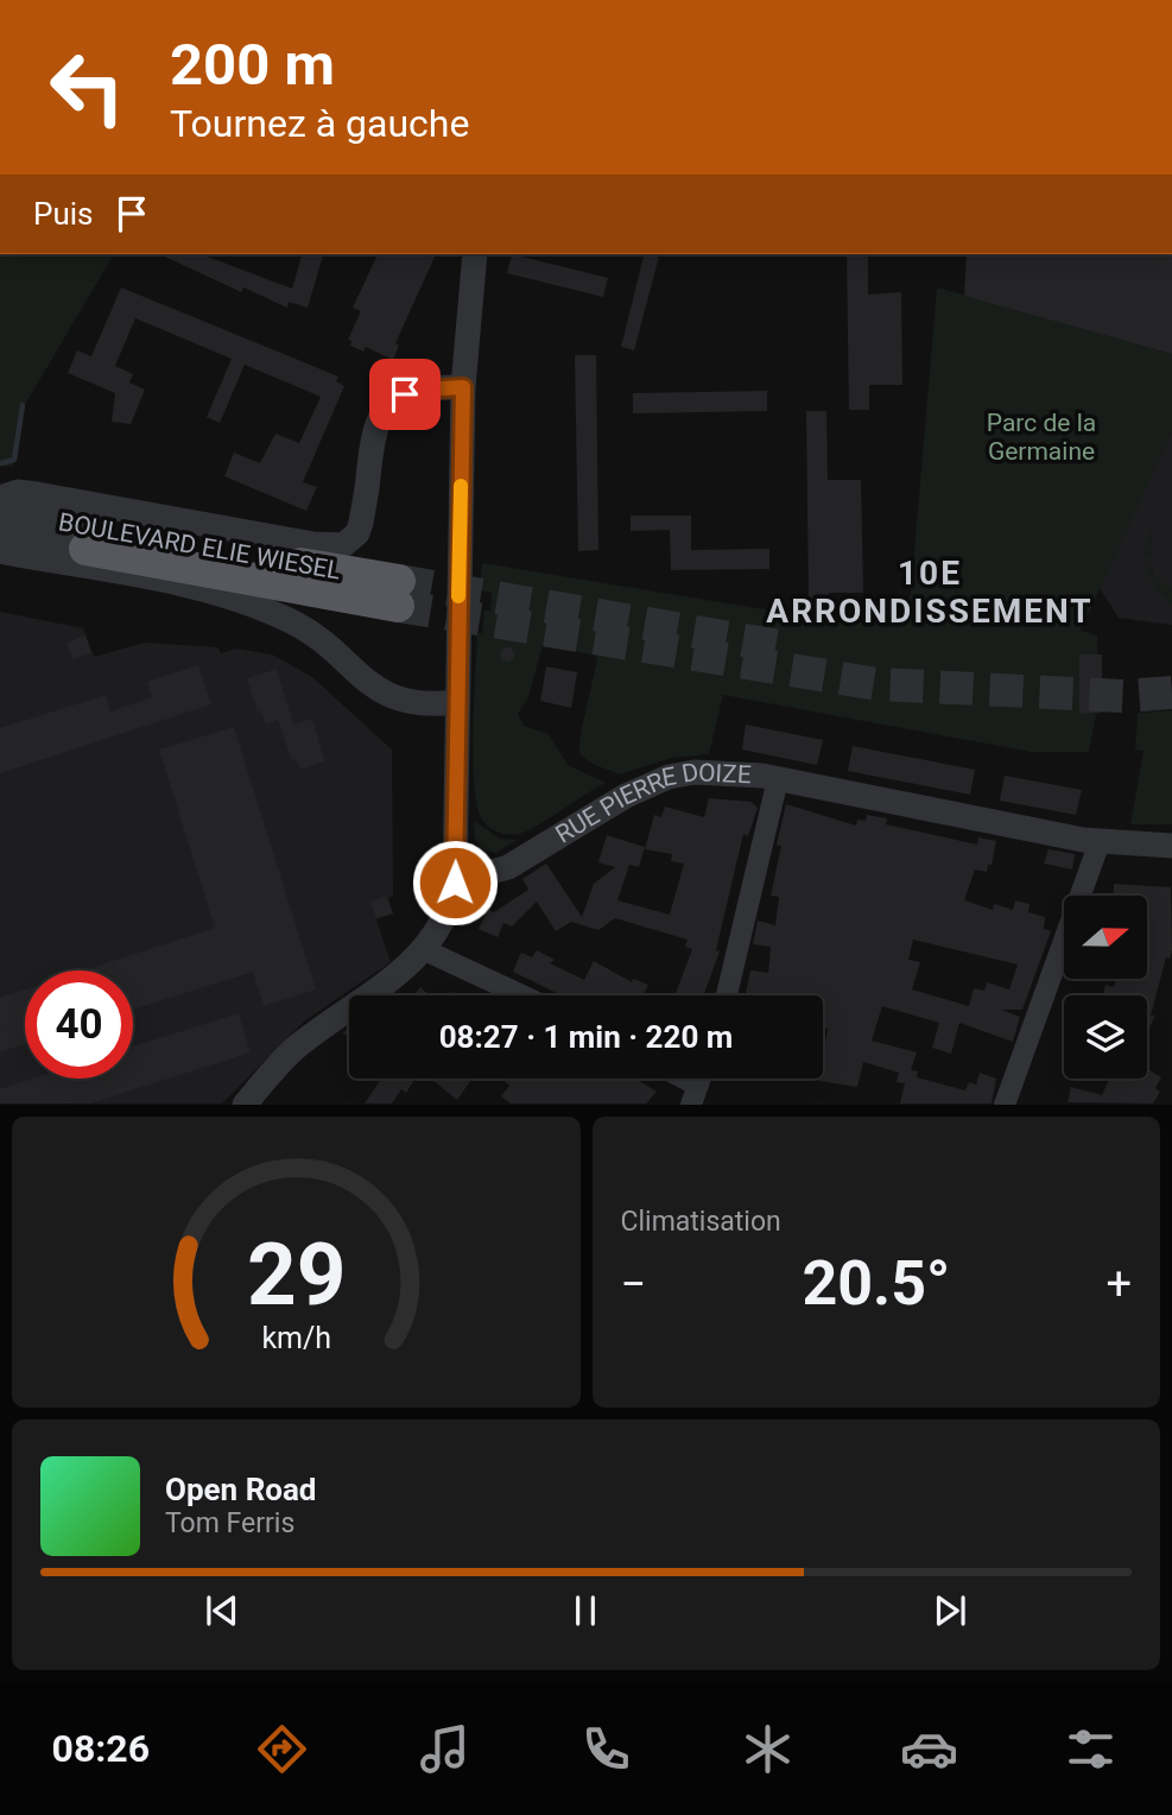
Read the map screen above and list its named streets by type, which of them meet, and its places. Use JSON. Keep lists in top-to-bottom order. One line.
{"streets":{"highway":["BOULEVARD ELIE WIESEL"],"street":["RUE PIERRE DOIZE"]},"districts":["10E ARRONDISSEMENT"],"parks":["Parc de la Germaine"],"north":"right","page":{"turn":["200 m","Tournez à gauche"],"then":"Puis","limit":"40","trip":"08:27 · 1 min · 220 m","tile":"Climatisation","heat":["−","20.5°","+"],"song":["Open Road","Tom Ferris"],"tabs":"08:26","gauge":["29","km/h"]}}
